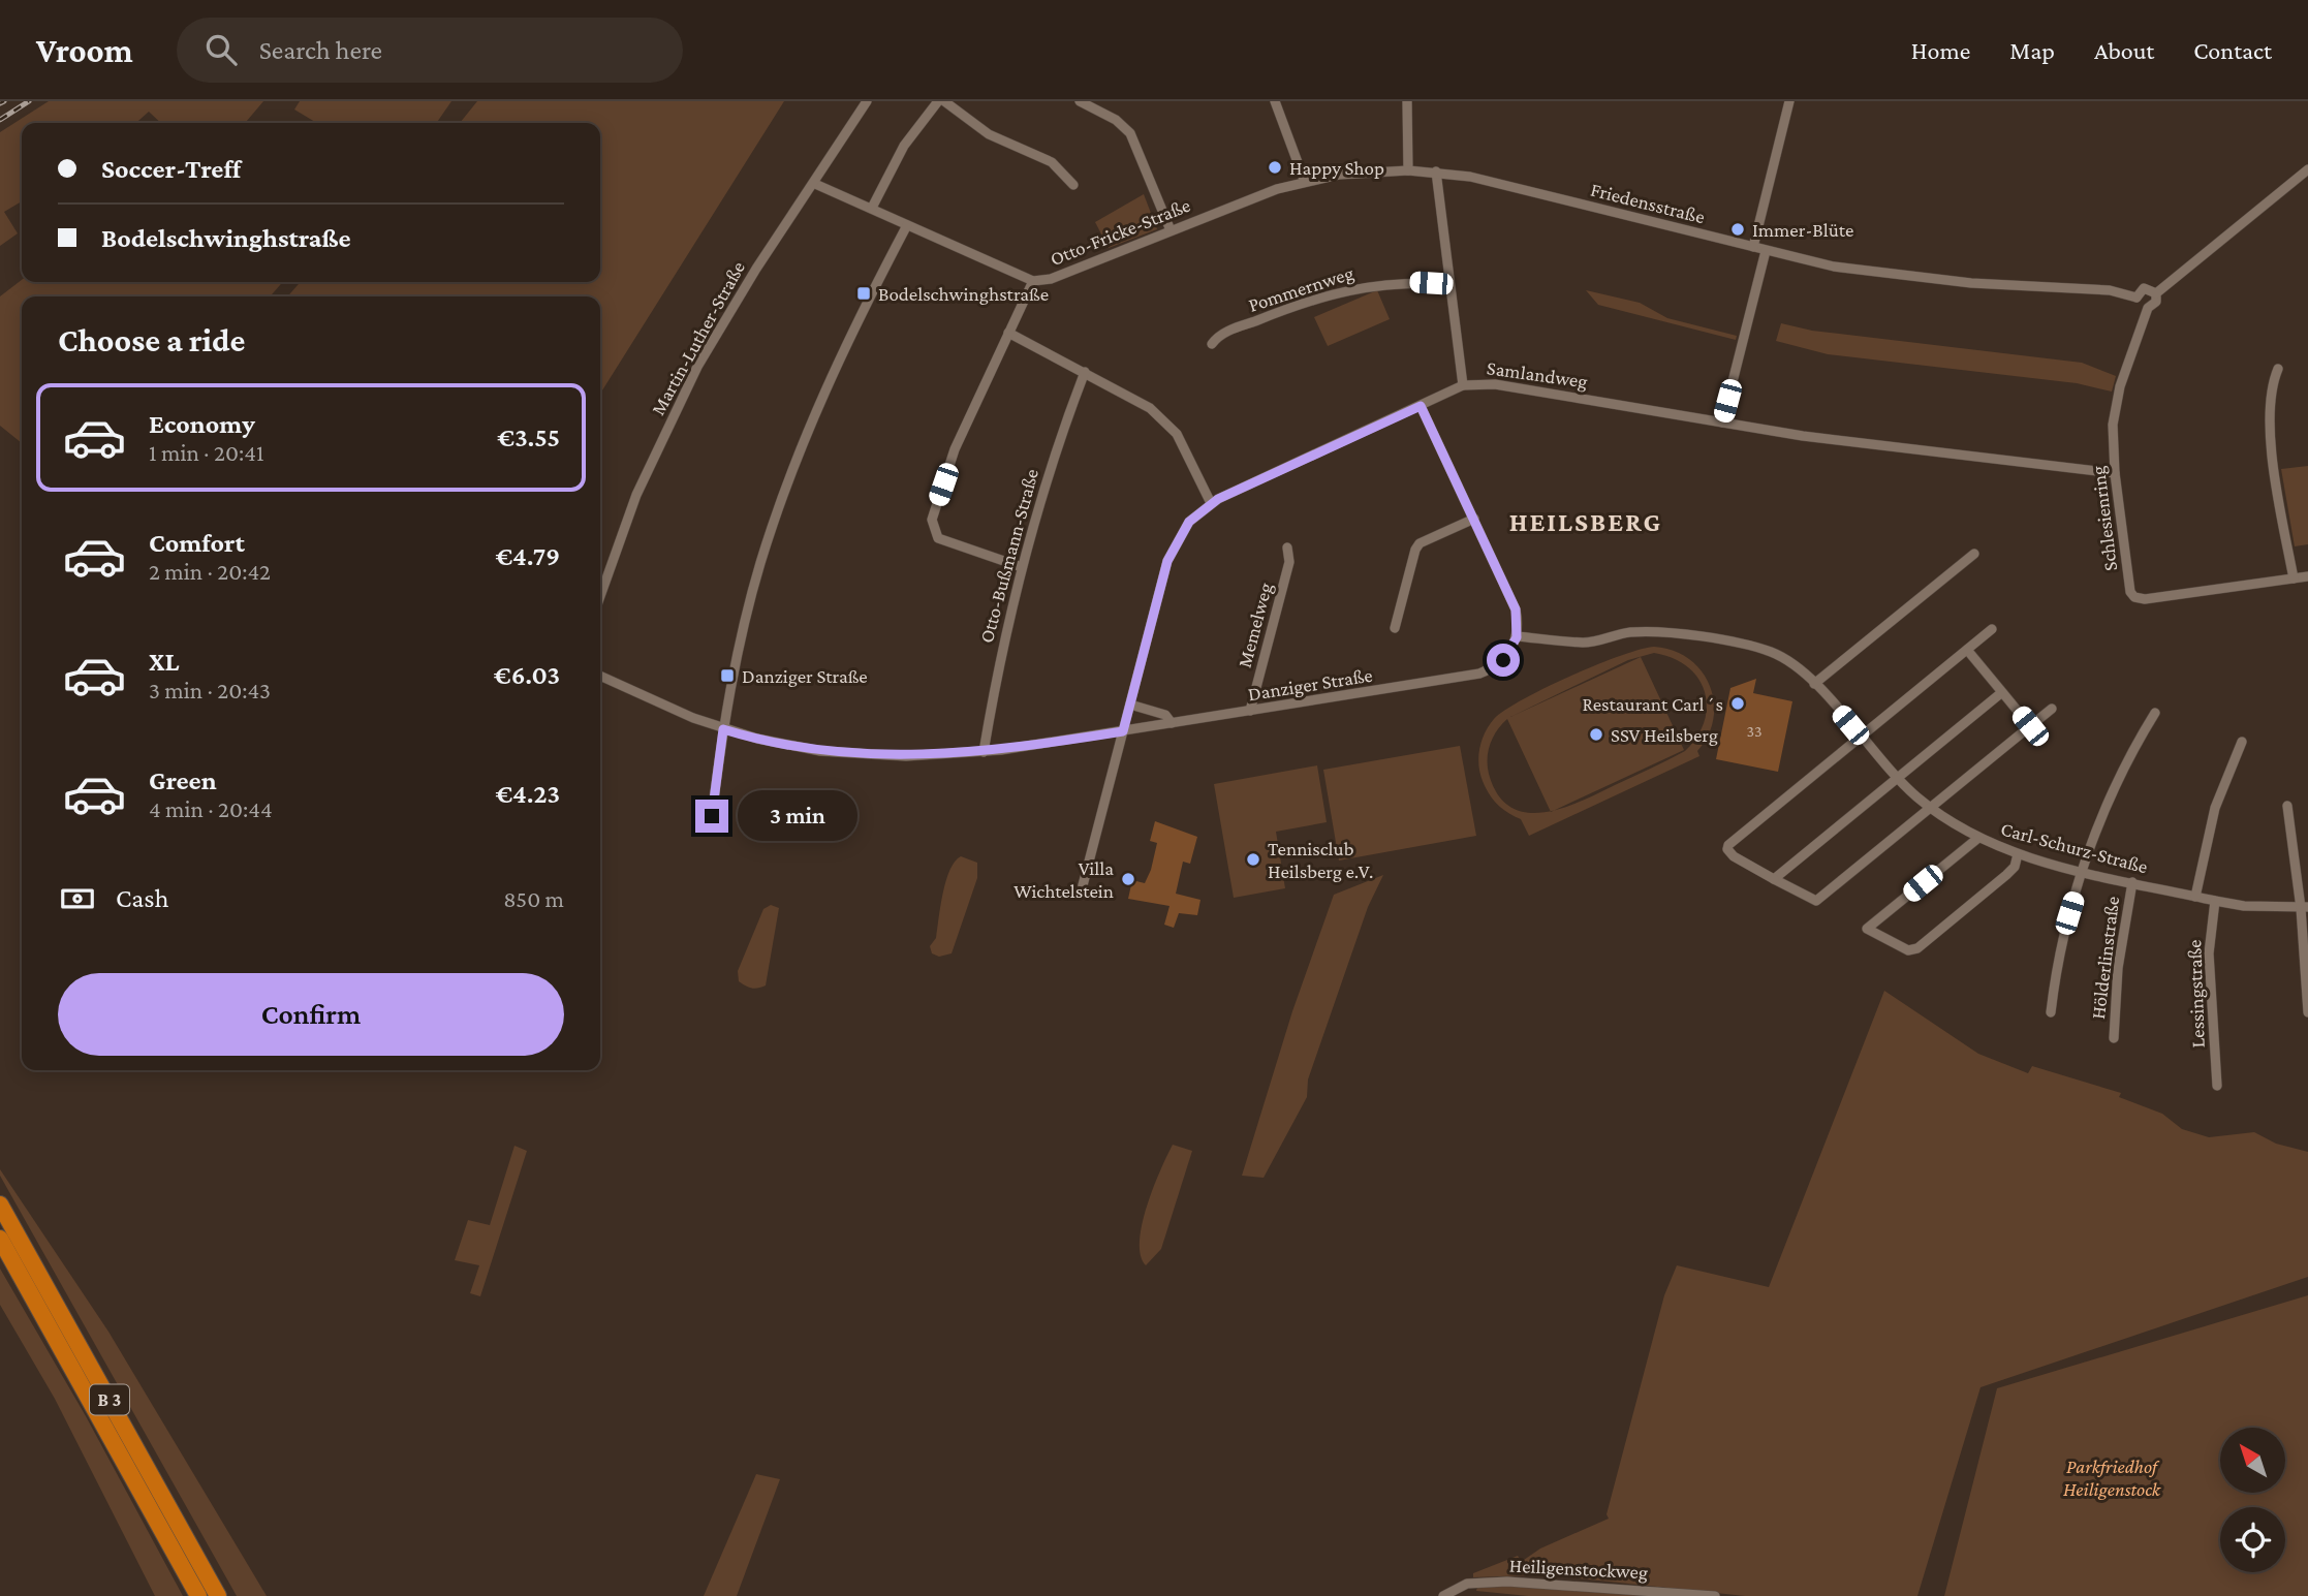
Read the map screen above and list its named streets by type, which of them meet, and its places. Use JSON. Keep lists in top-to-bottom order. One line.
{"streets":{"highway":["B 3"],"street":["Friedensstraße","Otto-Fricke-Straße","Pommernweg","Martin-Luther-Straße","Samlandweg","Schlesienring","Otto-Bußmann-Straße","Memelweg","Danziger Straße","Carl-Schurz-Straße","Hölderlinstraße","Lessingstraße","Heiligenstockweg"]},"crossings":[["Friedensstraße","Otto-Fricke-Straße"],["Friedensstraße","Schlesienring"],["Otto-Fricke-Straße","Martin-Luther-Straße"],["Samlandweg","Schlesienring"],["Samlandweg","Danziger Straße"],["Otto-Bußmann-Straße","Danziger Straße"],["Memelweg","Danziger Straße"],["Danziger Straße","Carl-Schurz-Straße"],["Carl-Schurz-Straße","Hölderlinstraße"],["Carl-Schurz-Straße","Lessingstraße"]],"districts":["HEILSBERG"],"parks":["Parkfriedhof Heiligenstock"],"places":{"other":["Happy Shop","Immer-Blüte","Restaurant Carl´s","SSV Heilsberg","Tennisclub Heilsberg e.V.","Villa Wichtelstein"],"transit":["Bodelschwinghstraße","Danziger Straße"]},"house_numbers":["33"],"north":"top left","page":{"header":"Vroom","search":"Search here","nav":["Home","Map","About","Contact"],"banner":["Soccer-Treff","Bodelschwinghstraße"],"heading":"Choose a ride","list":[{"name":"Economy","note":"1 min · 20:41","value":"€3.55"},{"name":"Comfort","note":"2 min · 20:42","value":"€4.79"},{"name":"XL","note":"3 min · 20:43","value":"€6.03"},{"name":"Green","note":"4 min · 20:44","value":"€4.23"}],"bubble":"3 min","pay":["Cash","850 m"],"buttons":"Confirm"}}
